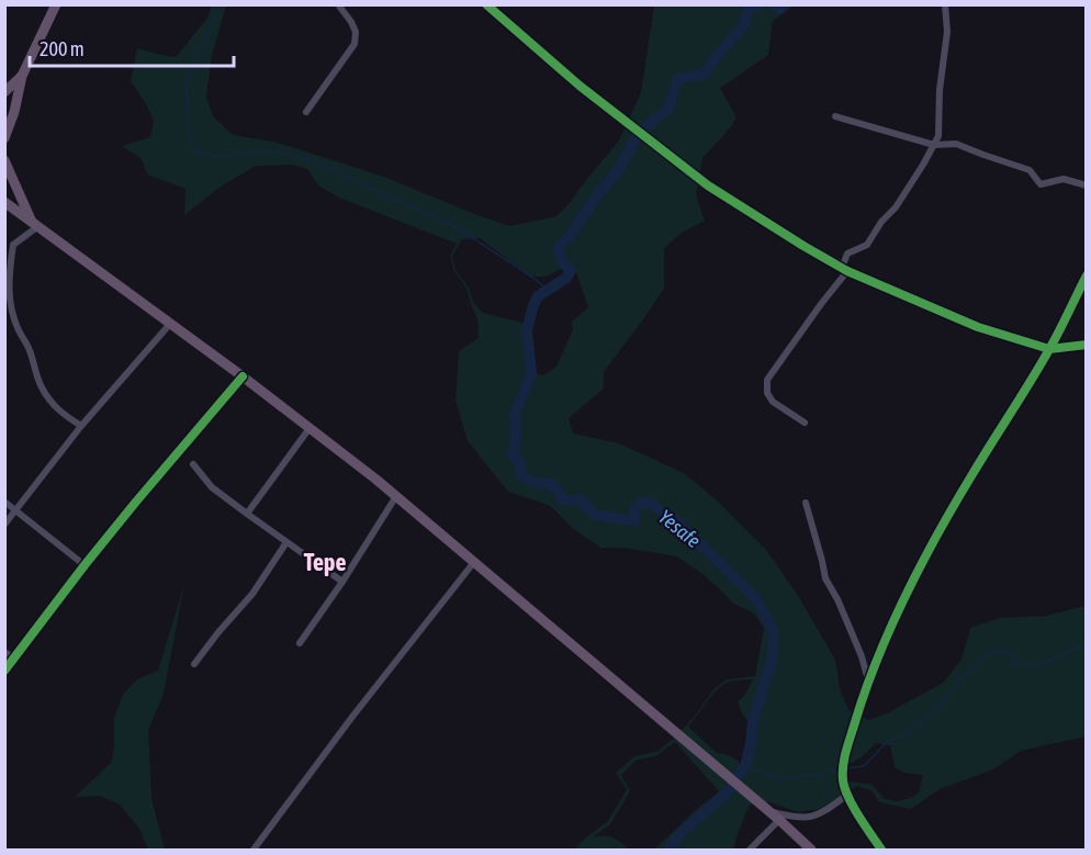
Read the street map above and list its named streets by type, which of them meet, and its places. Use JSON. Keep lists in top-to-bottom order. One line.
{"districts":["Tepe"],"water":["Yesafe"],"scale_bar":"200 m"}
